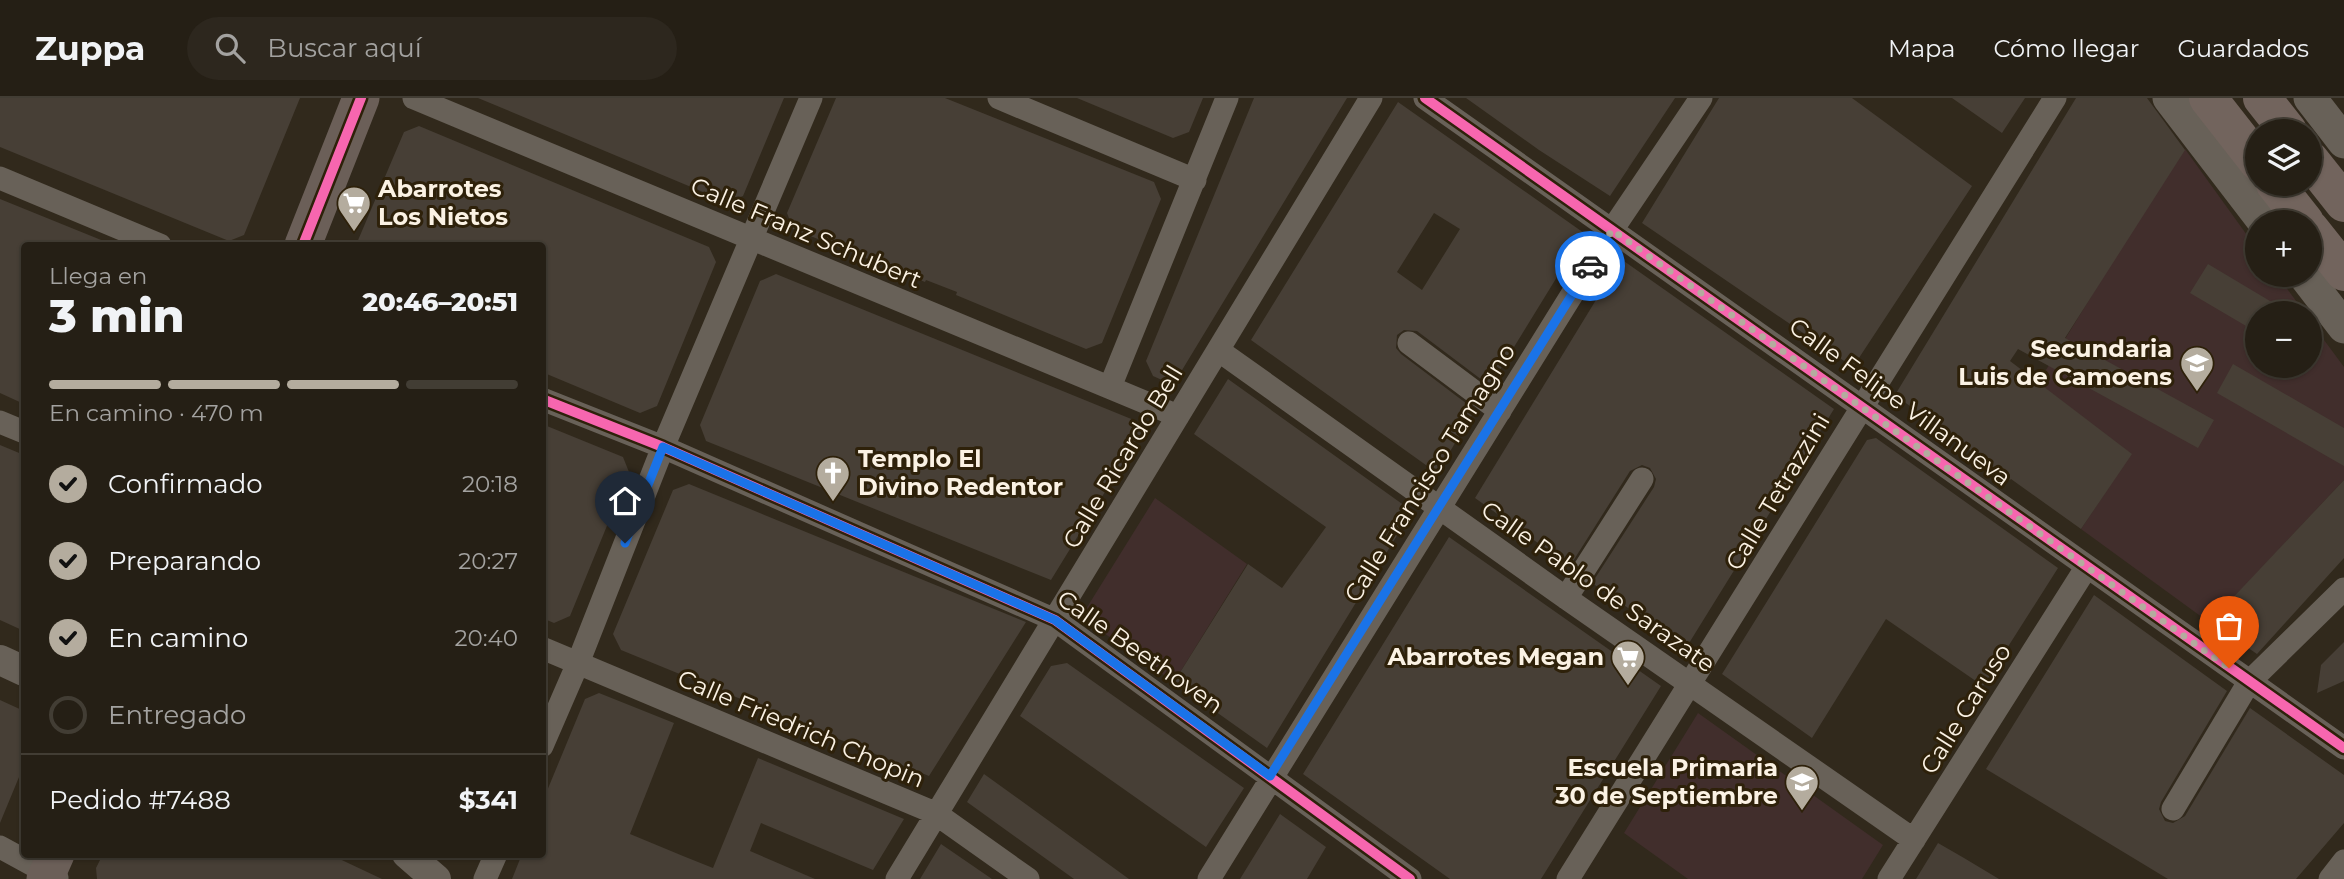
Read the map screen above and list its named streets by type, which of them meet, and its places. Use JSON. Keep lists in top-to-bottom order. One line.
{"streets":{"street":["Calle Franz Schubert","Calle Felipe Villanueva","Calle Ricardo Bell","Calle Francisco Tamagno","Calle Tetrazzini","Calle Pablo de Sarazate","Calle Beethoven","Calle Caruso","Calle Friedrich Chopin"]},"crossings":[["Calle Franz Schubert","Calle Ricardo Bell"],["Calle Felipe Villanueva","Calle Francisco Tamagno"],["Calle Felipe Villanueva","Calle Tetrazzini"],["Calle Felipe Villanueva","Calle Caruso"],["Calle Ricardo Bell","Calle Pablo de Sarazate"],["Calle Ricardo Bell","Calle Beethoven"],["Calle Ricardo Bell","Calle Friedrich Chopin"],["Calle Francisco Tamagno","Calle Pablo de Sarazate"],["Calle Francisco Tamagno","Calle Beethoven"],["Calle Tetrazzini","Calle Pablo de Sarazate"],["Calle Pablo de Sarazate","Calle Caruso"]],"places":{"supermarket":["Abarrotes Los Nietos","Abarrotes Megan"],"school or university":["Secundaria Luis de Camoens","Escuela Primaria 30 de Septiembre"],"church":["Templo El Divino Redentor"]},"page":{"header":"Zuppa","search":"Buscar aquí","nav":["Mapa","Cómo llegar","Guardados"],"map_buttons":["+","−"],"heading":["3 min","Llega en","20:46–20:51"],"panel":["Pedido #7488","$341"],"bar":"En camino · 470 m","list":[["Confirmado","20:18"],["Preparando","20:27"],["En camino","20:40"],"Entregado"]}}
